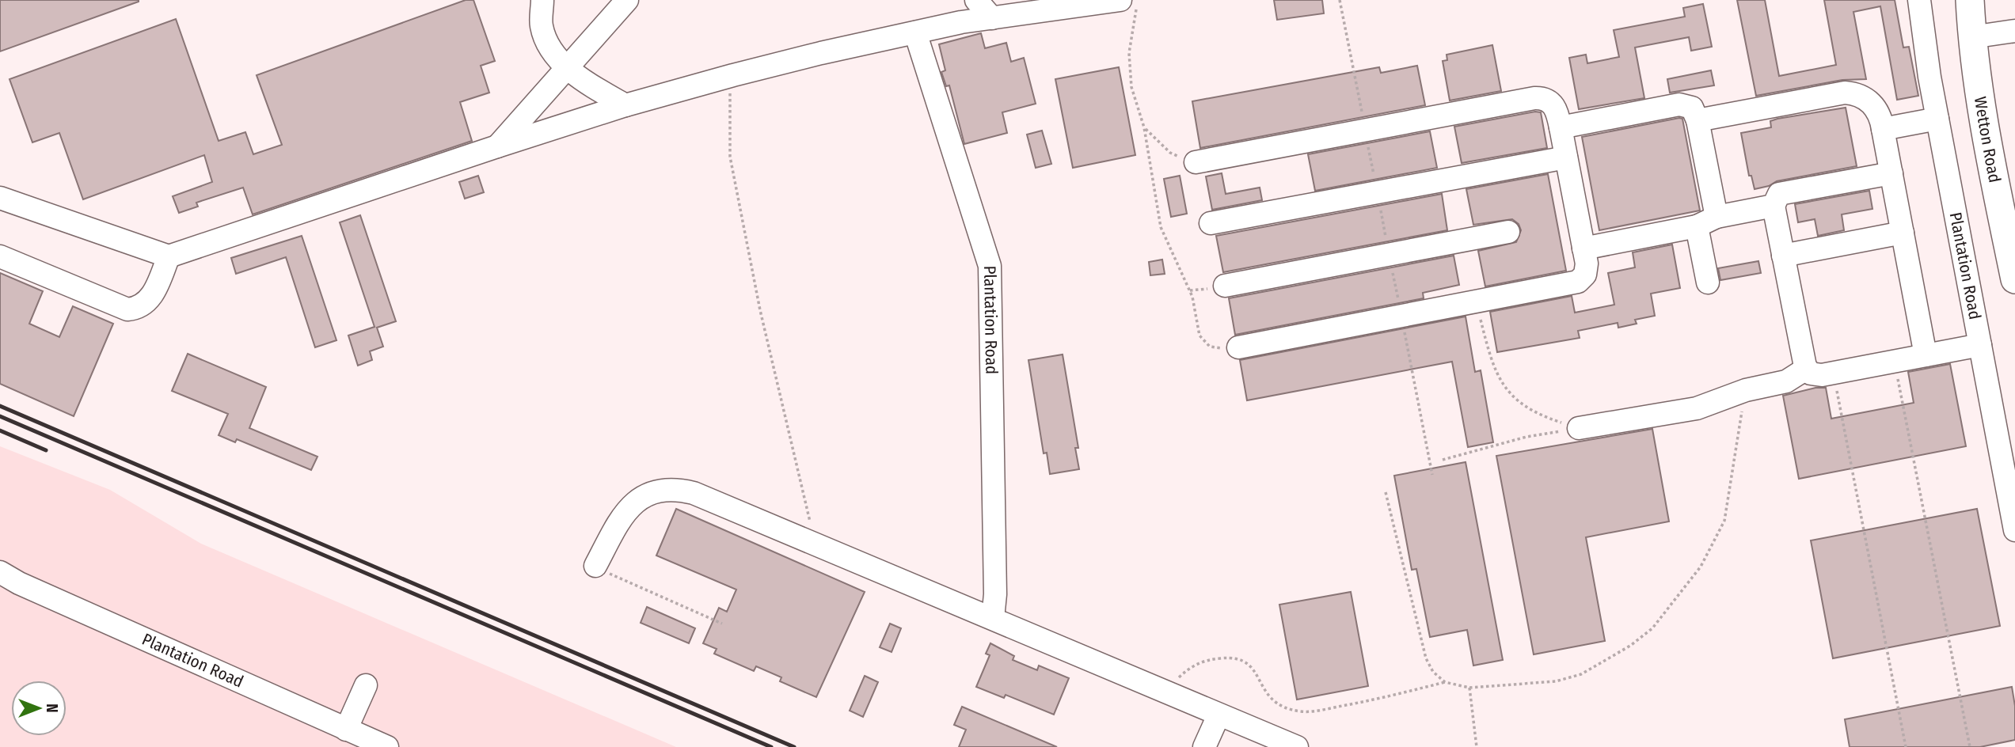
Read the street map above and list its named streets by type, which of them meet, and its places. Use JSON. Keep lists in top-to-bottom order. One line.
{"streets":{"main road":["Wetton Road"],"street":["Plantation Road"]},"north":"right"}
